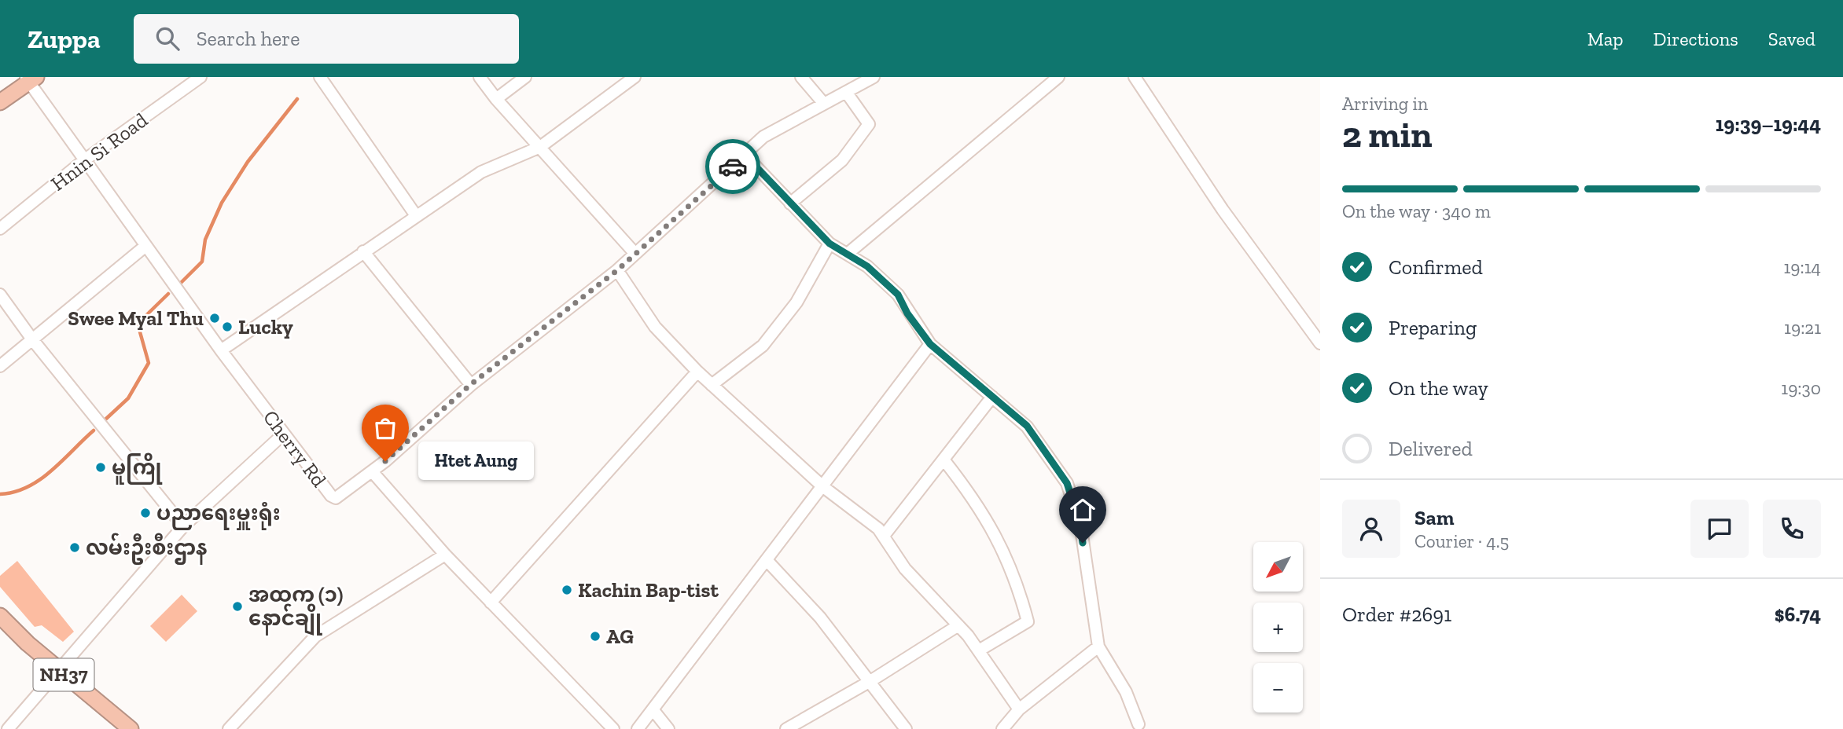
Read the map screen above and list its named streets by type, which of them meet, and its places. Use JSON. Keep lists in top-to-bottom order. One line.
{"streets":{"highway":["NH37"],"street":["Hnin Si Road","Cherry Rd"]},"crossings":[["Hnin Si Road","Cherry Rd"]],"places":["Swee Myal Thu","Lucky","Htet Aung","မူကြို","ပညာရေးမှူးရုံး","လမ်းဦးစီးဌာန","Kachin Bap-tist","အထက (၁) နောင်ချို","AG"],"north":"bottom left","page":{"header":"Zuppa","search":"Search here","nav":["Map","Directions","Saved"],"heading":["2 min","Arriving in","19:39–19:44"],"panel":["Sam","Courier · 4.5","Order #2691","$6.74"],"bar":"On the way · 340 m","list":[["Confirmed","19:14"],["Preparing","19:21"],["On the way","19:30"],"Delivered"],"bubble":"Htet Aung","map_buttons":["+","−"]}}
